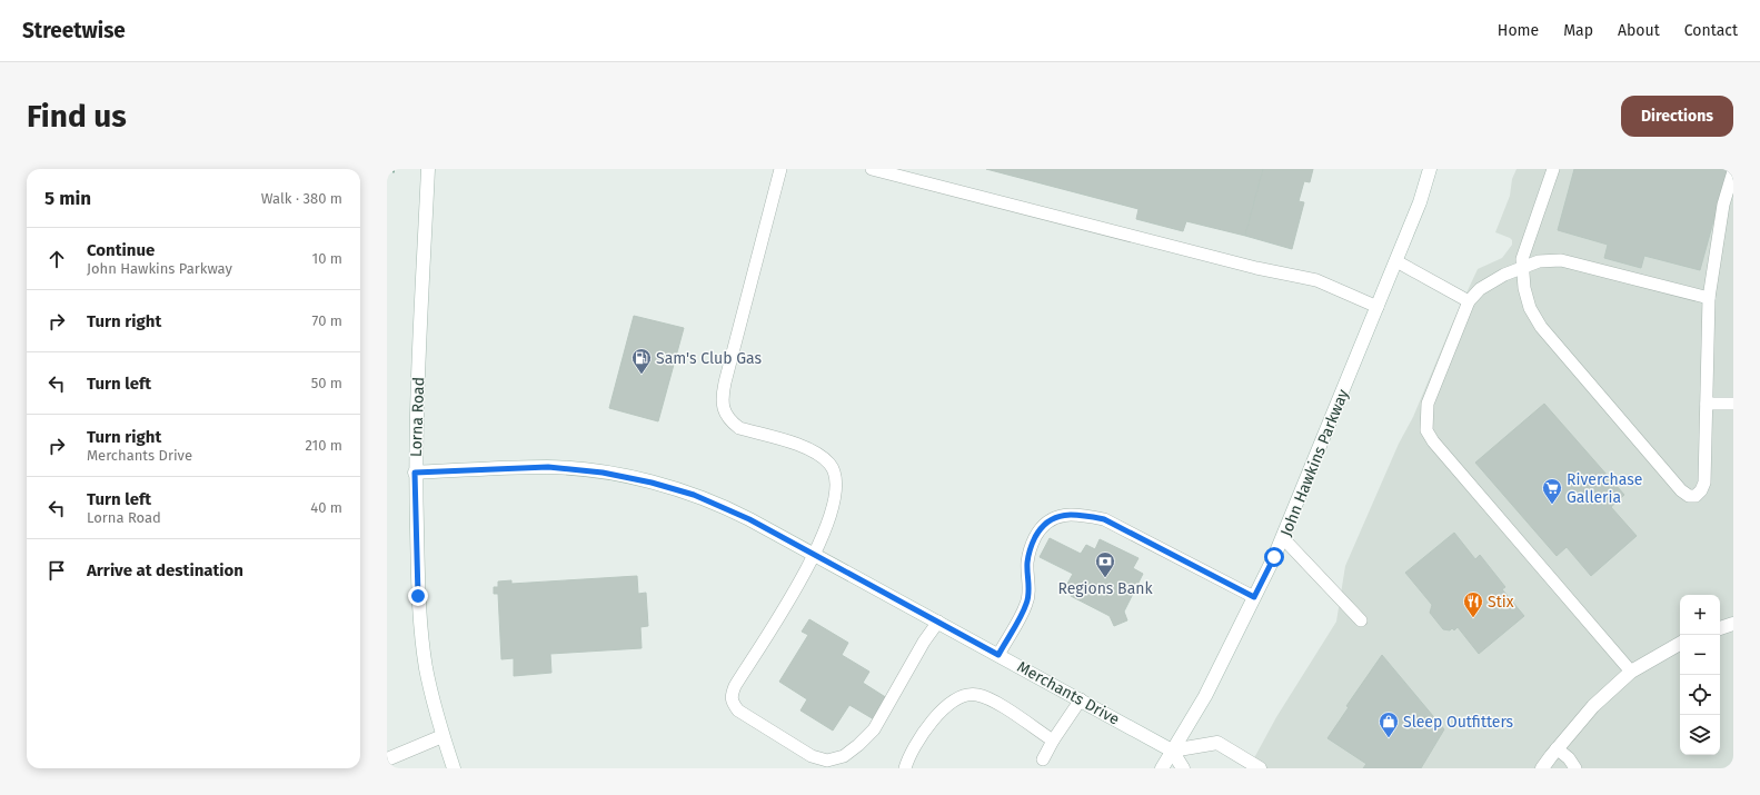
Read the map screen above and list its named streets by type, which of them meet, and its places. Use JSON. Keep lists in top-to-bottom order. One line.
{"streets":{"street":["Lorna Road","John Hawkins Parkway","Merchants Drive"]},"crossings":[["Lorna Road","Merchants Drive"],["John Hawkins Parkway","Merchants Drive"]],"places":{"fuel station":["Sam's Club Gas"],"supermarket":["Riverchase Galleria"],"bank":["Regions Bank"],"restaurant":["Stix"],"shop":["Sleep Outfitters"]},"page":{"header":"Streetwise","nav":["Home","Map","About","Contact"],"buttons":"Directions","title":"Find us","heading":["5 min","Walk · 380 m"],"list":[["Continue","John Hawkins Parkway","10 m"],["Turn right","70 m"],["Turn left","50 m"],["Turn right","Merchants Drive","210 m"],["Turn left","Lorna Road","40 m"],"Arrive at destination"],"map_buttons":["+","−"]}}
